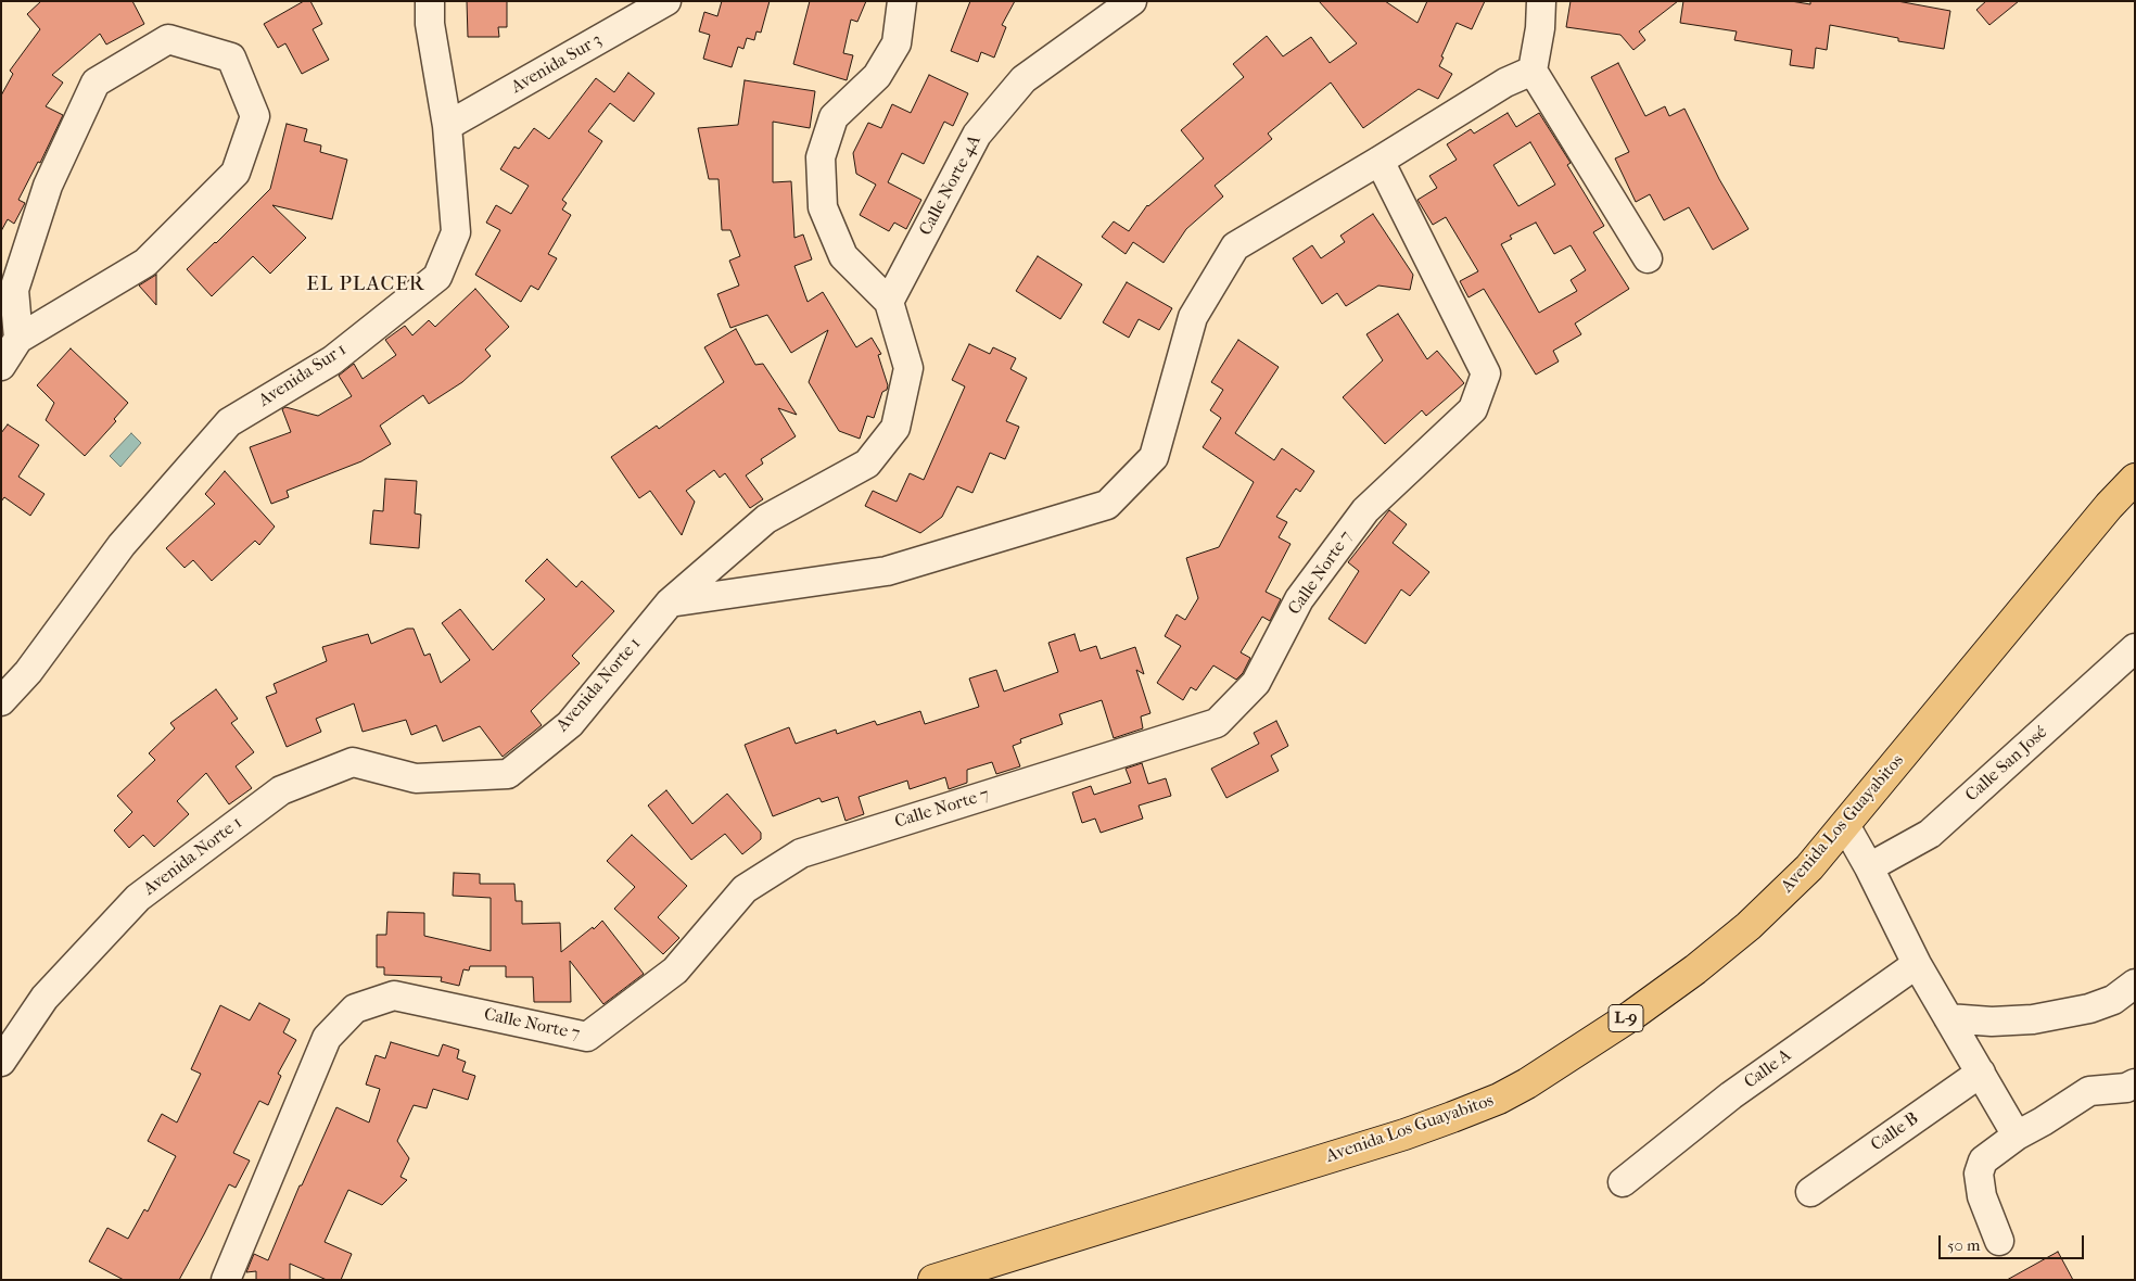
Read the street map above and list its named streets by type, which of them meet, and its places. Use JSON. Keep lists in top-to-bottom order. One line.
{"streets":{"main road":["Avenida Los Guayabitos","L-9"],"street":["Avenida Sur 3","Calle Norte 4A","Avenida Sur 1","Calle Norte 7","Avenida Norte 1","Calle San José","Calle A","Calle B"]},"crossings":[["Avenida Sur 3","Avenida Sur 1"],["Calle Norte 4A","Avenida Norte 1"]],"districts":["EL PLACER"],"scale_bar":"50 m"}
